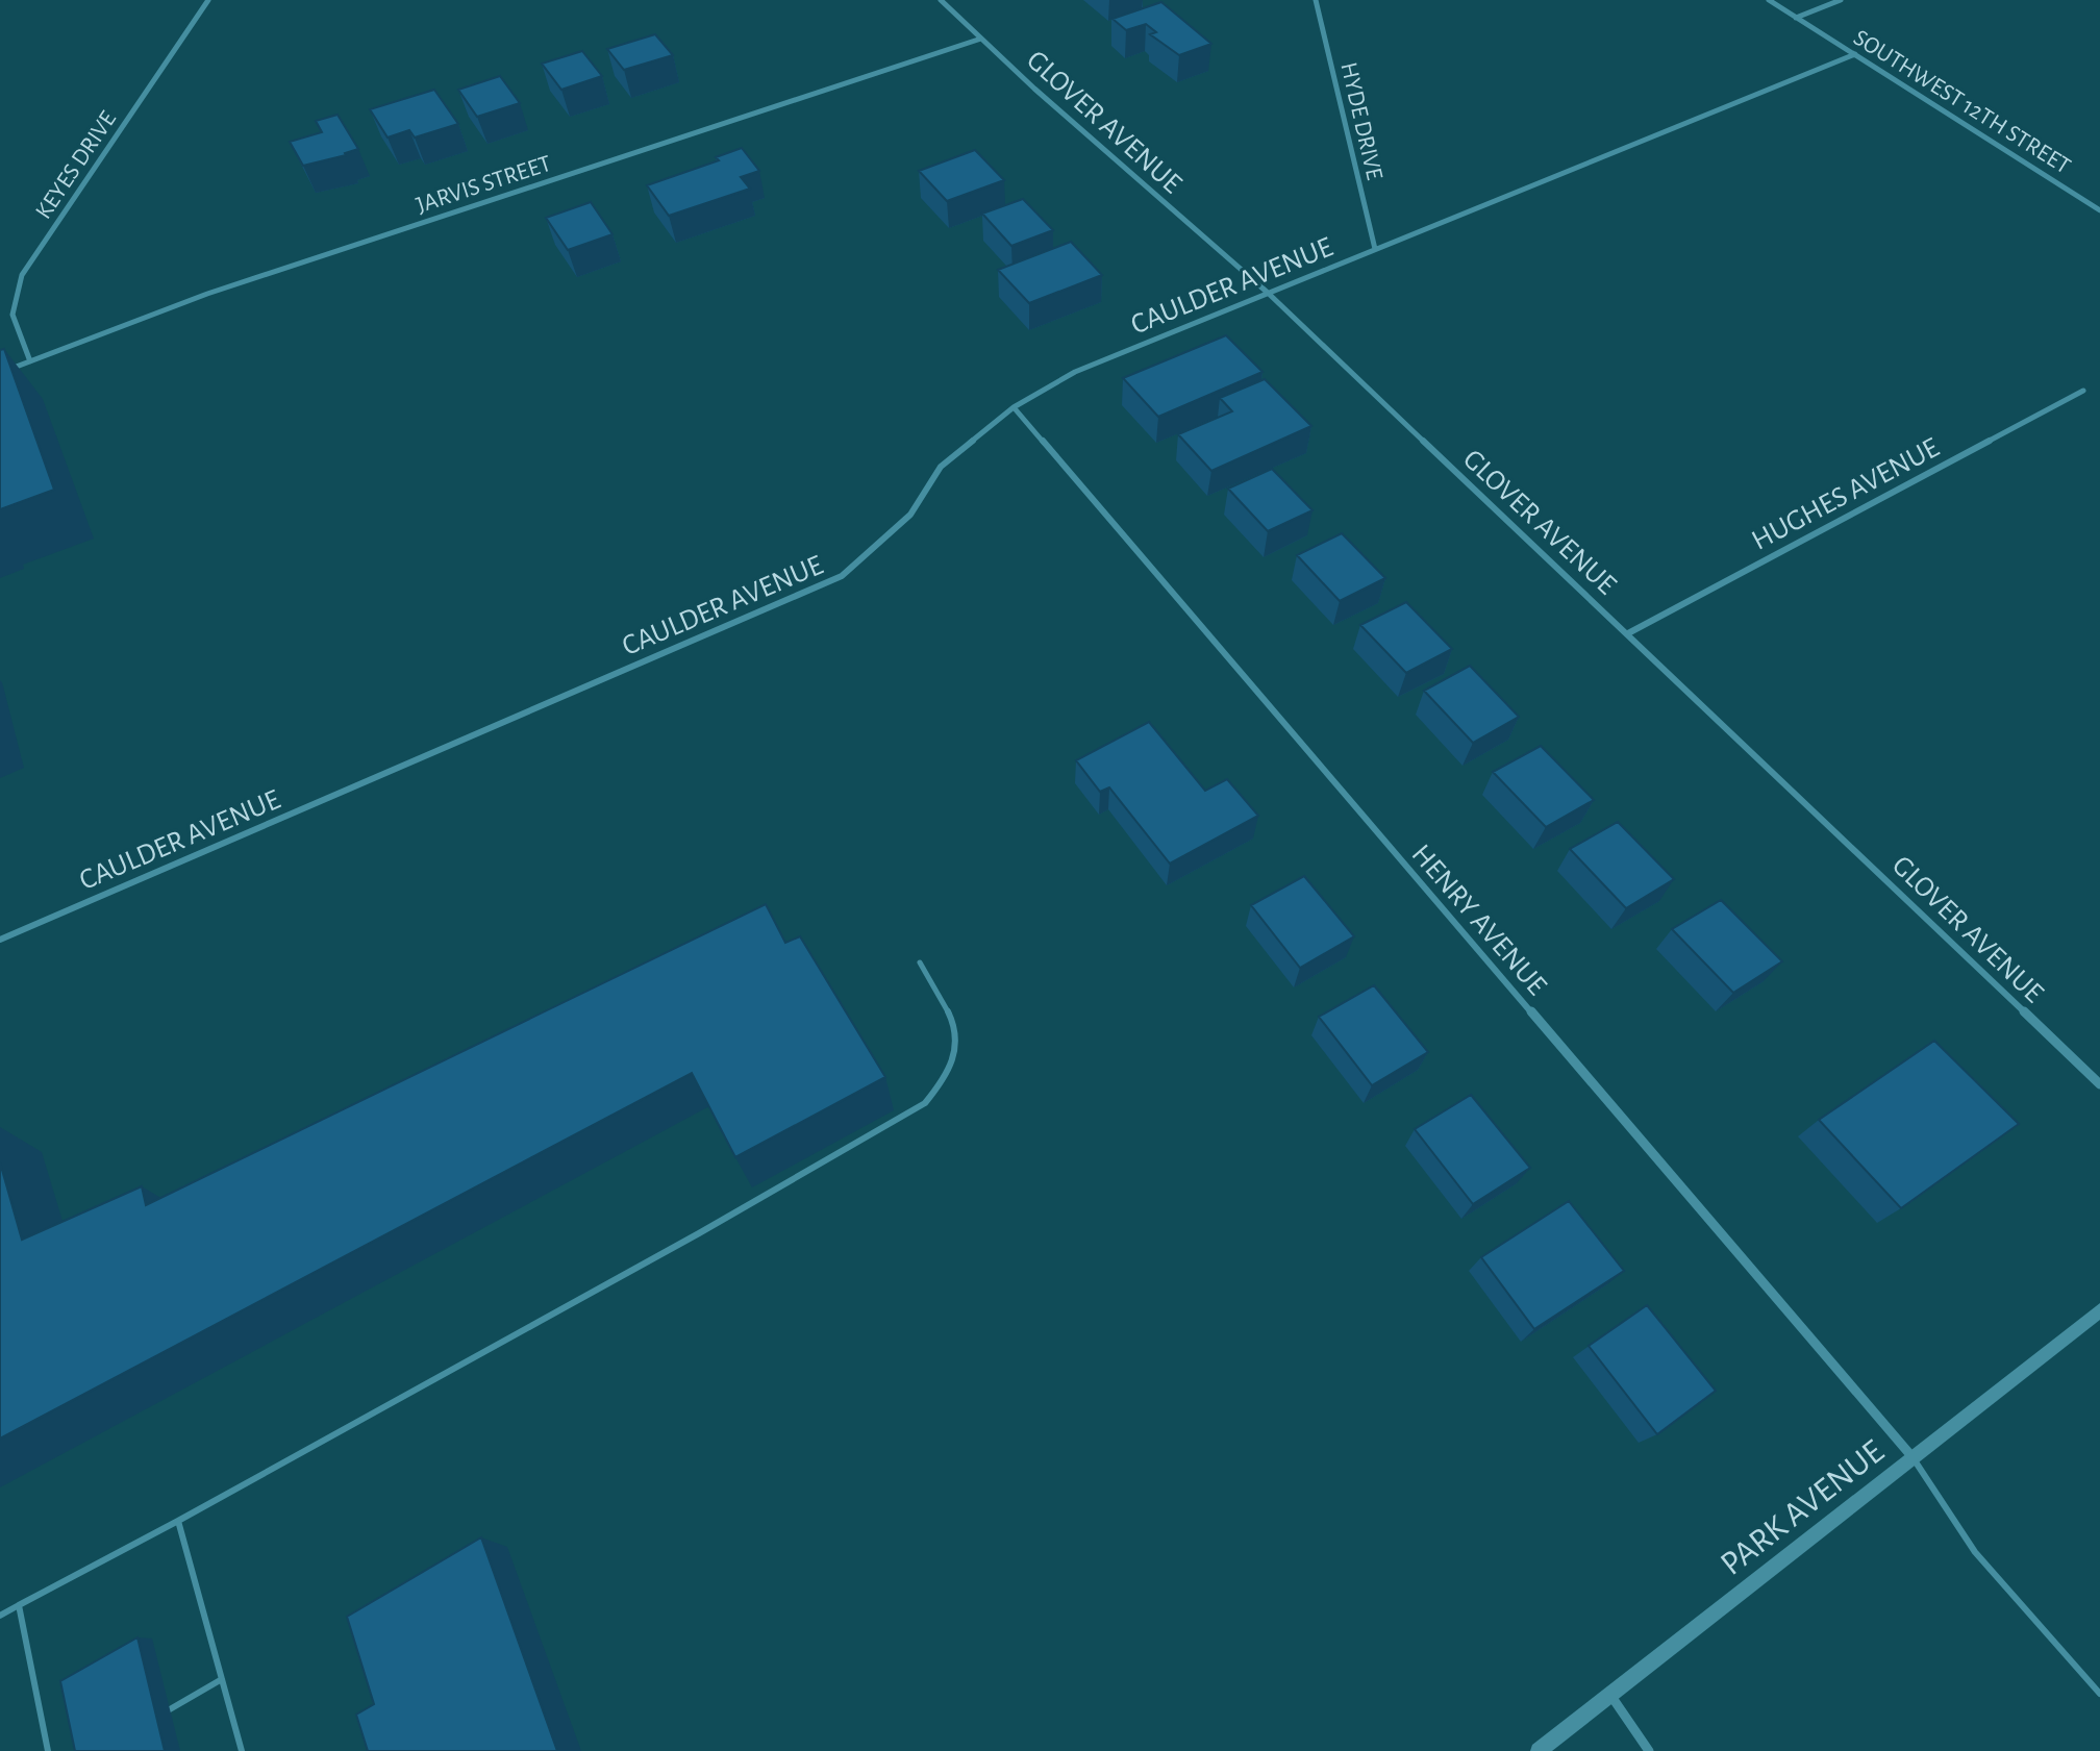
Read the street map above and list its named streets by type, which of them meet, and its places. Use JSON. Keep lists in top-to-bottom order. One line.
{"streets":{"street":["SOUTHWEST 12TH STREET","GLOVER AVENUE","HYDE DRIVE","KEYES DRIVE","JARVIS STREET","CAULDER AVENUE","HUGHES AVENUE","HENRY AVENUE","PARK AVENUE"]},"crossings":[["SOUTHWEST 12TH STREET","CAULDER AVENUE"],["GLOVER AVENUE","JARVIS STREET"],["GLOVER AVENUE","CAULDER AVENUE"],["GLOVER AVENUE","HUGHES AVENUE"],["HYDE DRIVE","CAULDER AVENUE"],["KEYES DRIVE","JARVIS STREET"],["CAULDER AVENUE","HENRY AVENUE"],["HENRY AVENUE","PARK AVENUE"]]}
